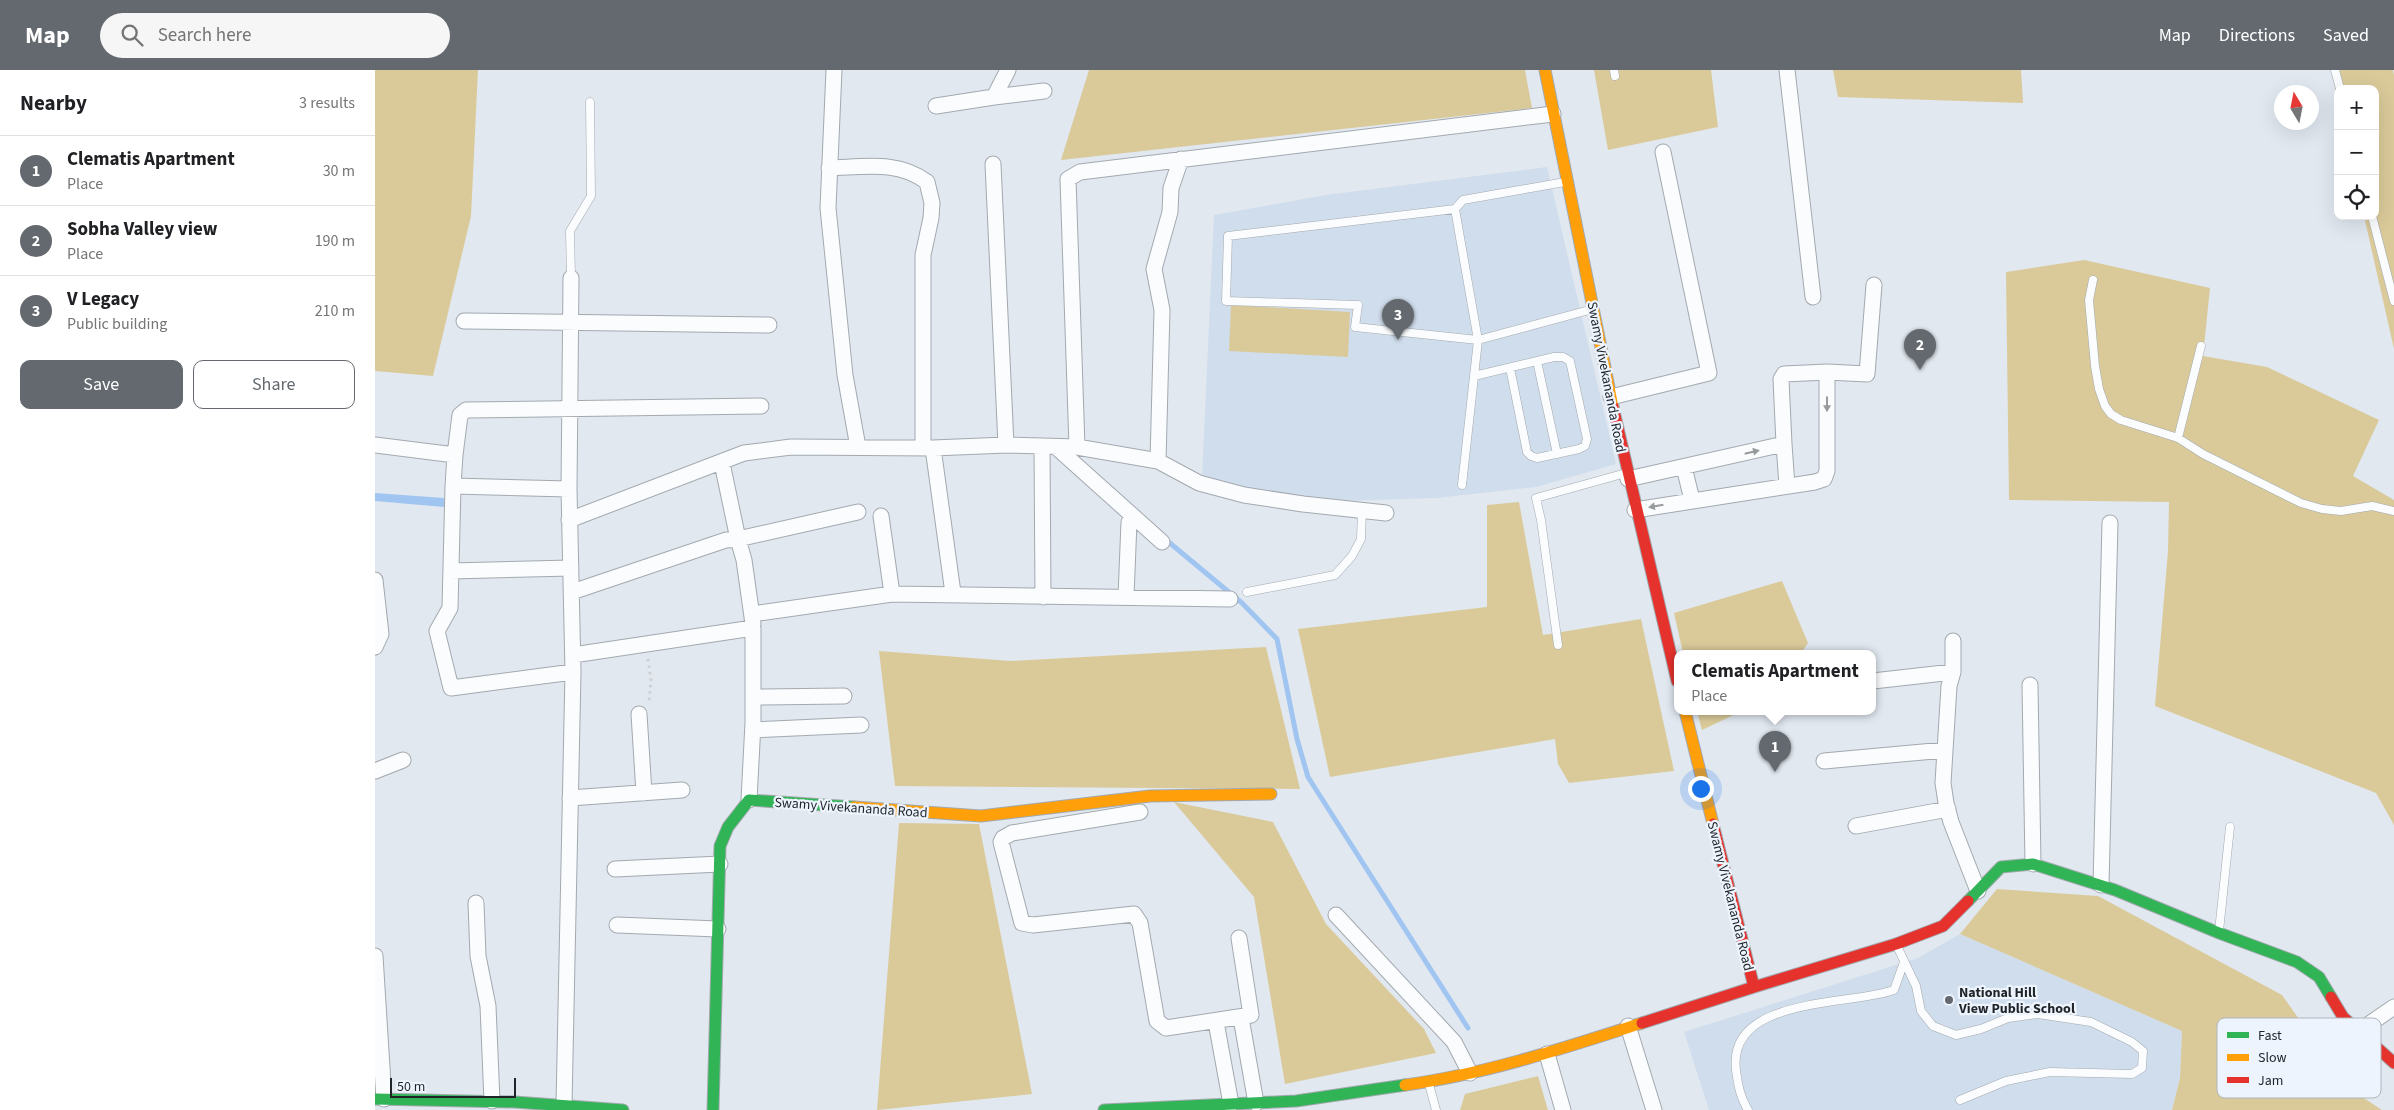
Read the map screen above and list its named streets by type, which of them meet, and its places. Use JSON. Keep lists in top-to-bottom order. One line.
{"streets":{"street":["Swamy Vivekananda Road"]},"places":["National Hill View Public School"],"legend":["Fast","Slow","Jam"],"scale_bar":"50 m","north":"top","page":{"header":"Map","search":"Search here","nav":["Map","Directions","Saved"],"heading":["Nearby","3 results"],"map_buttons":["+","−"],"list":[{"mark":"1","name":"Clematis Apartment","note":"Place","value":"30 m"},{"mark":"2","name":"Sobha Valley view","note":"Place","value":"190 m"},{"mark":"3","name":"V Legacy","note":"Public building","value":"210 m"}],"pins":["3","2","1"],"buttons":["Save","Share"],"popup":["Clematis Apartment","Place"],"scale":"50 m"}}
